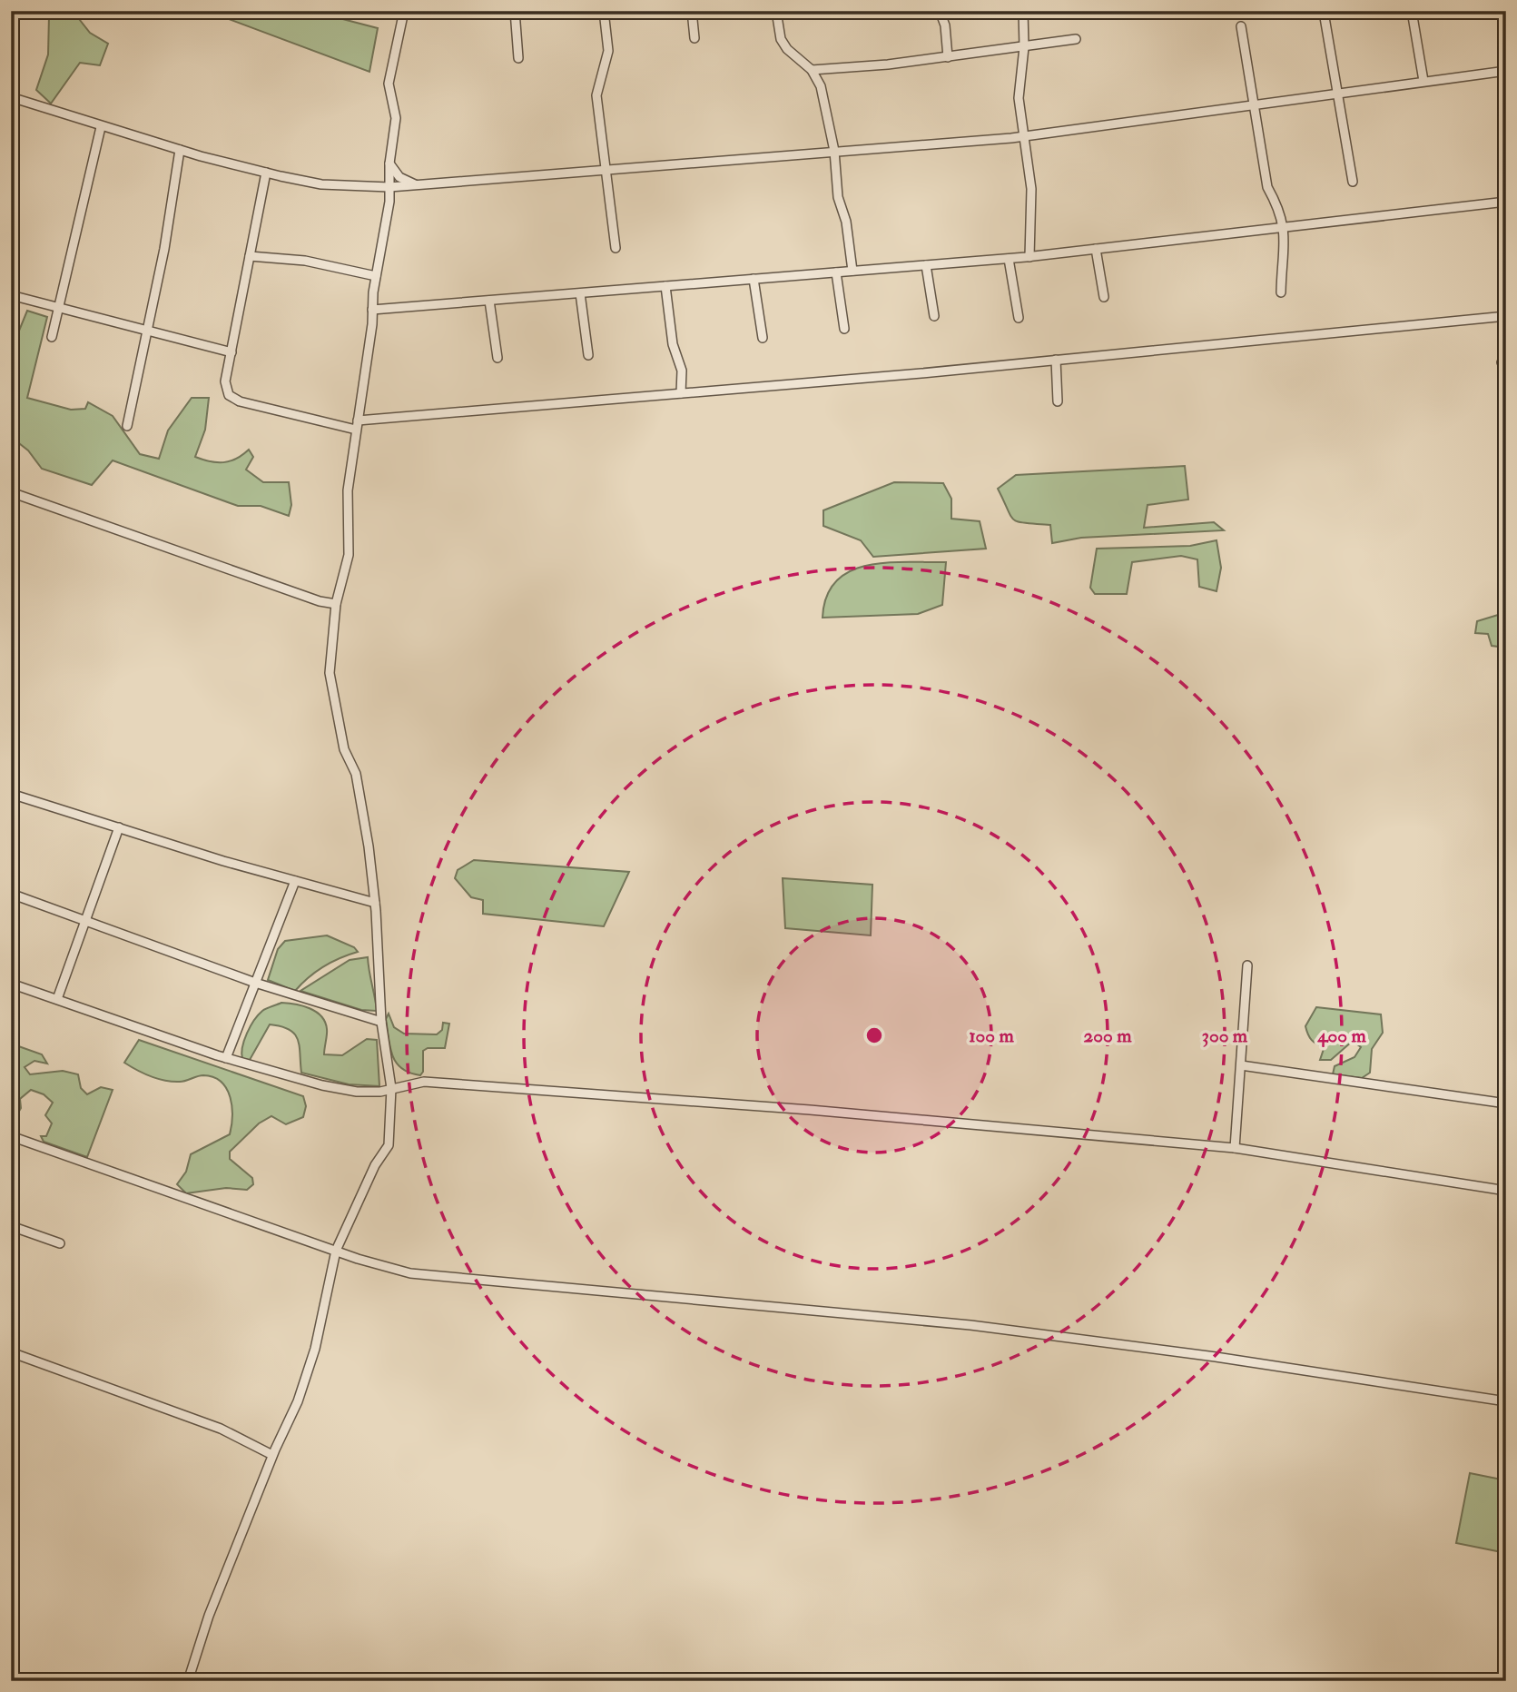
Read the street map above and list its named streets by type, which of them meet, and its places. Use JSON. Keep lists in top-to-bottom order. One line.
{"rings":["100 m","200 m","300 m","400 m"]}
